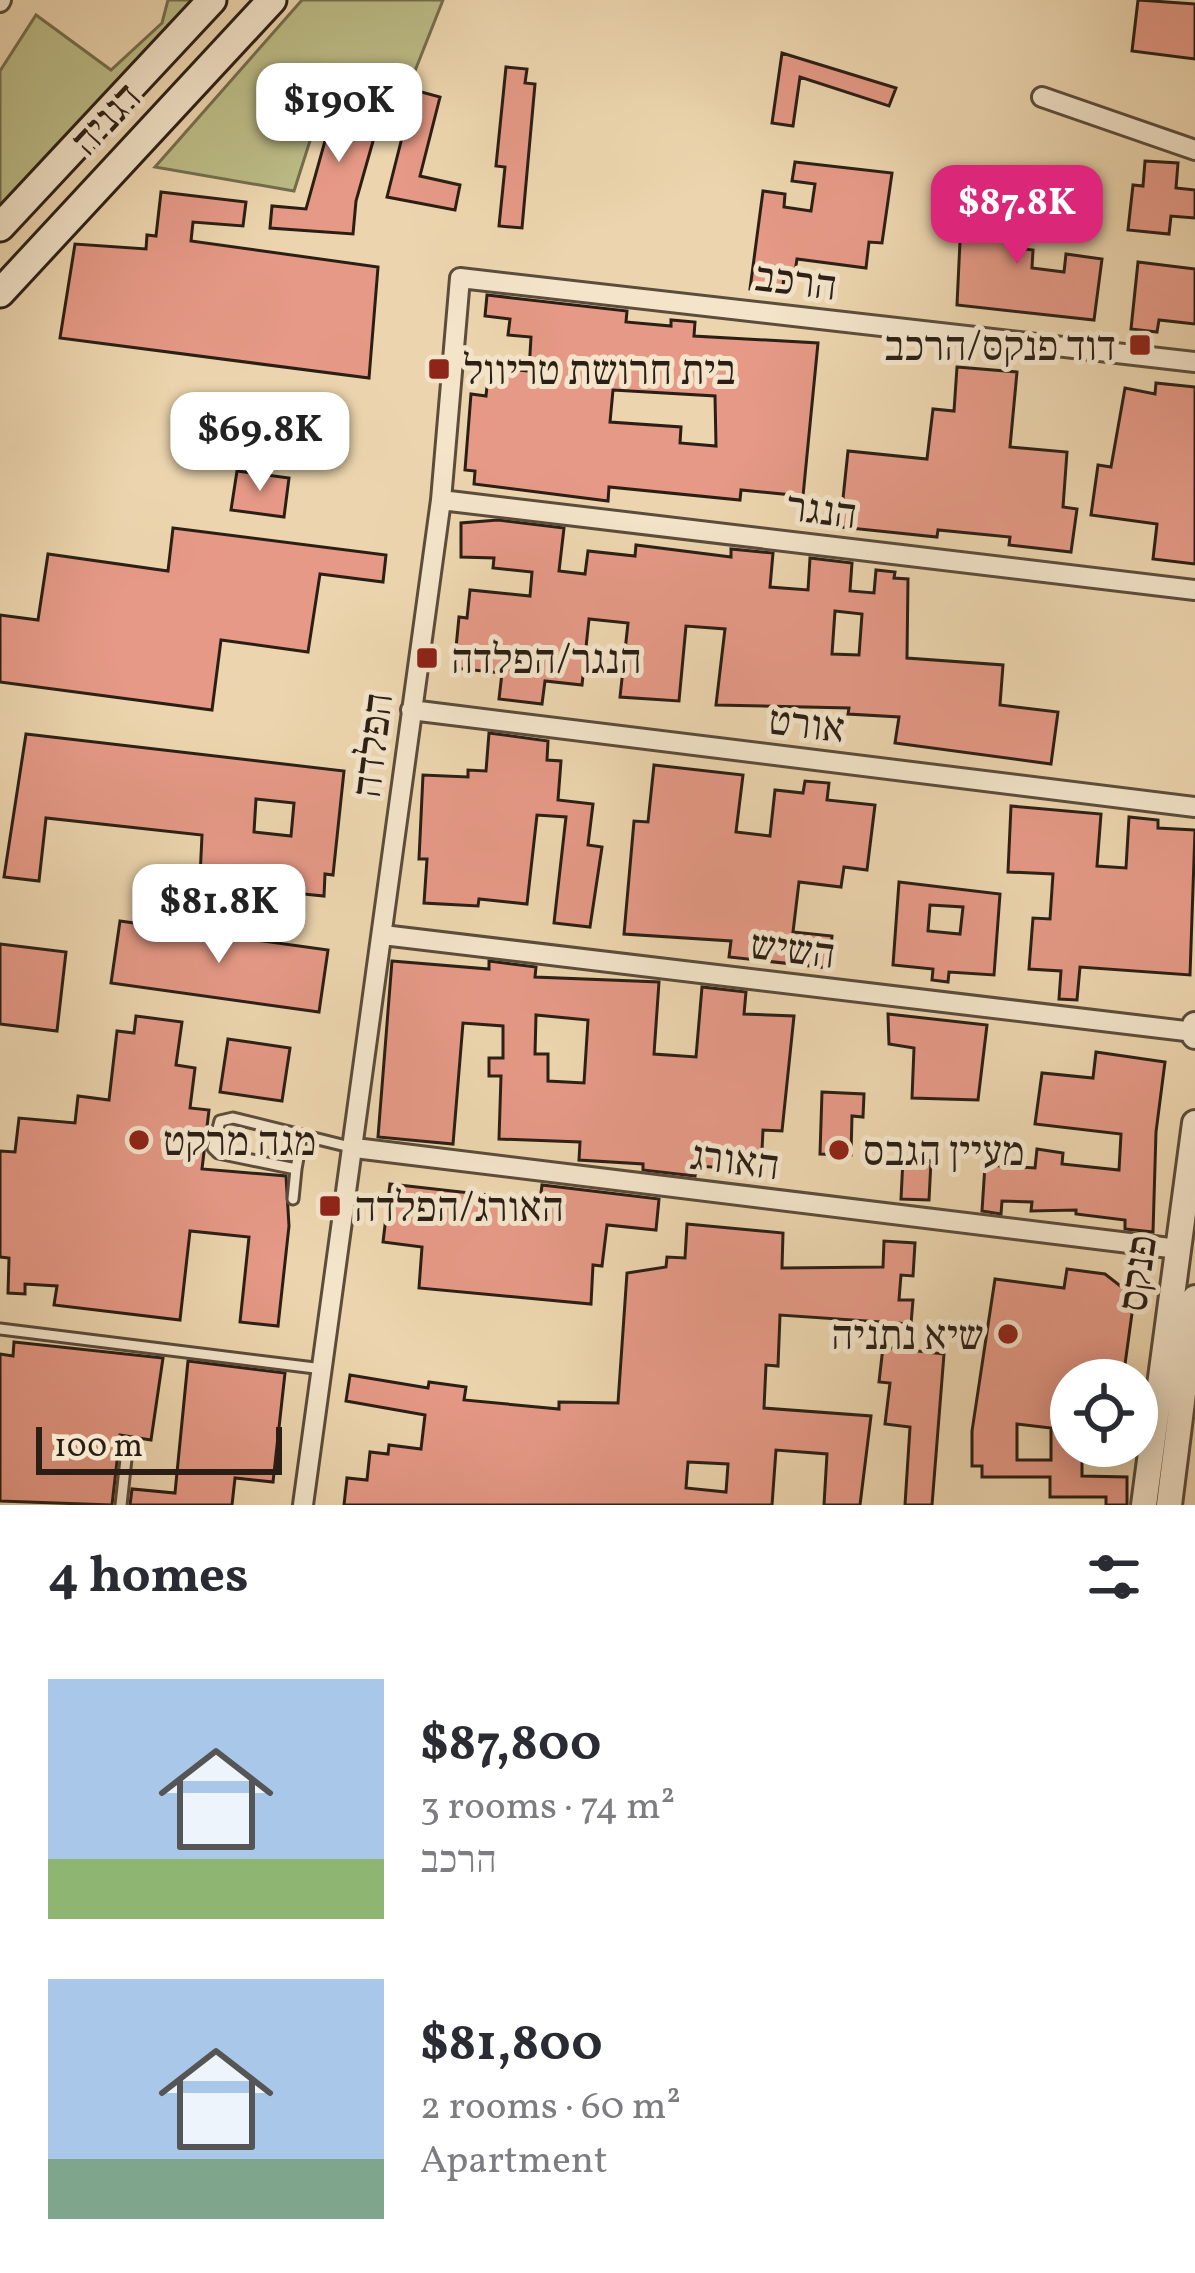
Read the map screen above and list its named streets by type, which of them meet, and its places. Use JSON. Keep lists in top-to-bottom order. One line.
{"streets":{"main road":["דגניה"],"street":["הרכב","הנגר","אורט","הפלדה","השיש","האורג","פנקס"]},"crossings":[["הרכב","הפלדה"],["הנגר","הפלדה"],["אורט","הפלדה"],["הפלדה","השיש"],["הפלדה","האורג"],["האורג","פנקס"]],"places":{"transit":["דוד פנקס/הרכב","בית חרושת טריוול","הנגר/הפלדה","האורג/הפלדה"],"other":["מגה מרקט","מעיין הגבס","שיא נתניה"]},"scale_bar":"100 m","page":{"price":["$190K","$87.8K","$69.8K","$81.8K"],"scale":"100 m","heading":"4 homes","list":[{"name":"$87,800","note":"3 rooms · 74 m² · הרכב"},{"name":"$81,800","note":"2 rooms · 60 m² · Apartment"}]}}
